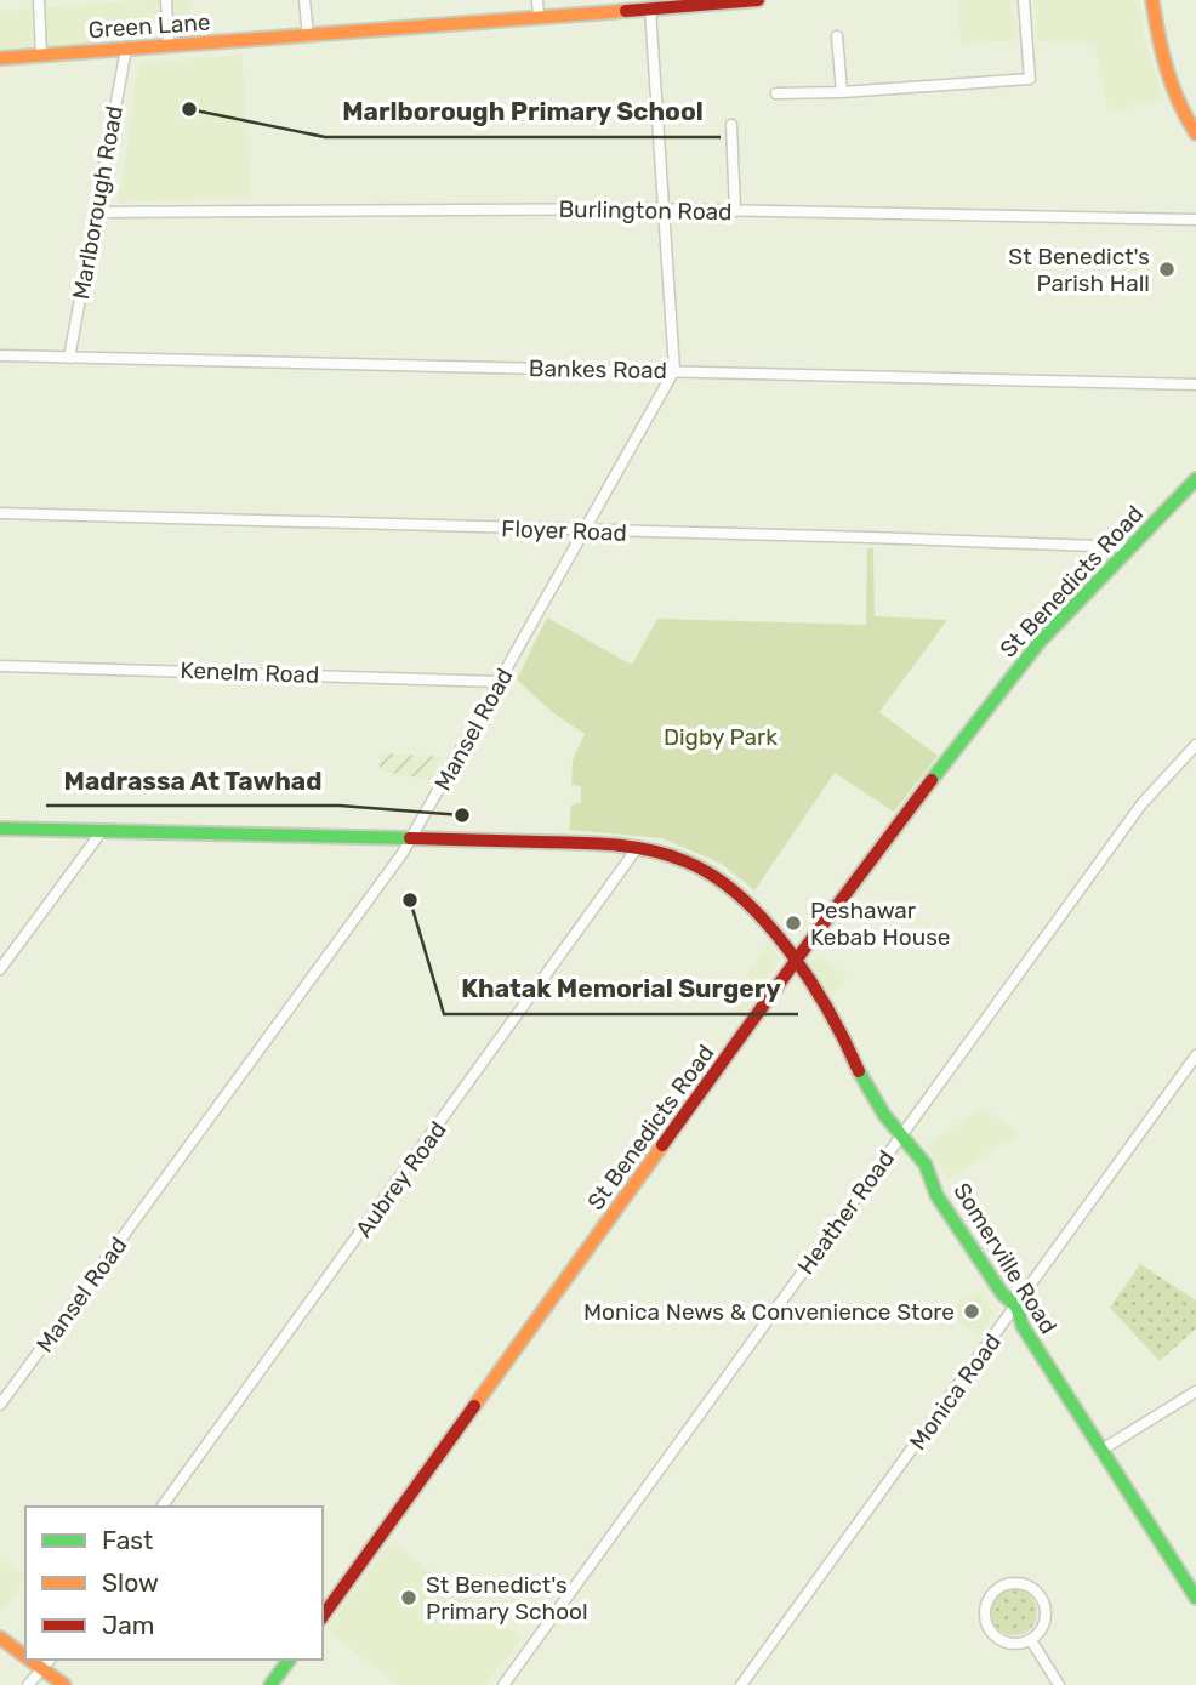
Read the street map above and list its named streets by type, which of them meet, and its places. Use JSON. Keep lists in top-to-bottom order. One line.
{"streets":{"street":["Green Lane","Marlborough Road","Burlington Road","Bankes Road","Floyer Road","St Benedicts Road","Kenelm Road","Mansel Road","Aubrey Road","Heather Road","Somerville Road","Monica Road"]},"crossings":[["Green Lane","Marlborough Road"],["Marlborough Road","Burlington Road"],["Marlborough Road","Bankes Road"],["Bankes Road","Mansel Road"],["Floyer Road","St Benedicts Road"],["Floyer Road","Mansel Road"],["St Benedicts Road","Somerville Road"],["Kenelm Road","Mansel Road"],["Mansel Road","Somerville Road"],["Aubrey Road","Somerville Road"],["Heather Road","Somerville Road"],["Somerville Road","Monica Road"]],"parks":["Digby Park"],"places":["Marlborough Primary School","St Benedict's Parish Hall","Madrassa At Tawhad","Khatak Memorial Surgery","Peshawar Kebab House","Monica News & Convenience Store","St Benedict's Primary School"],"legend":["Fast","Slow","Jam"]}
